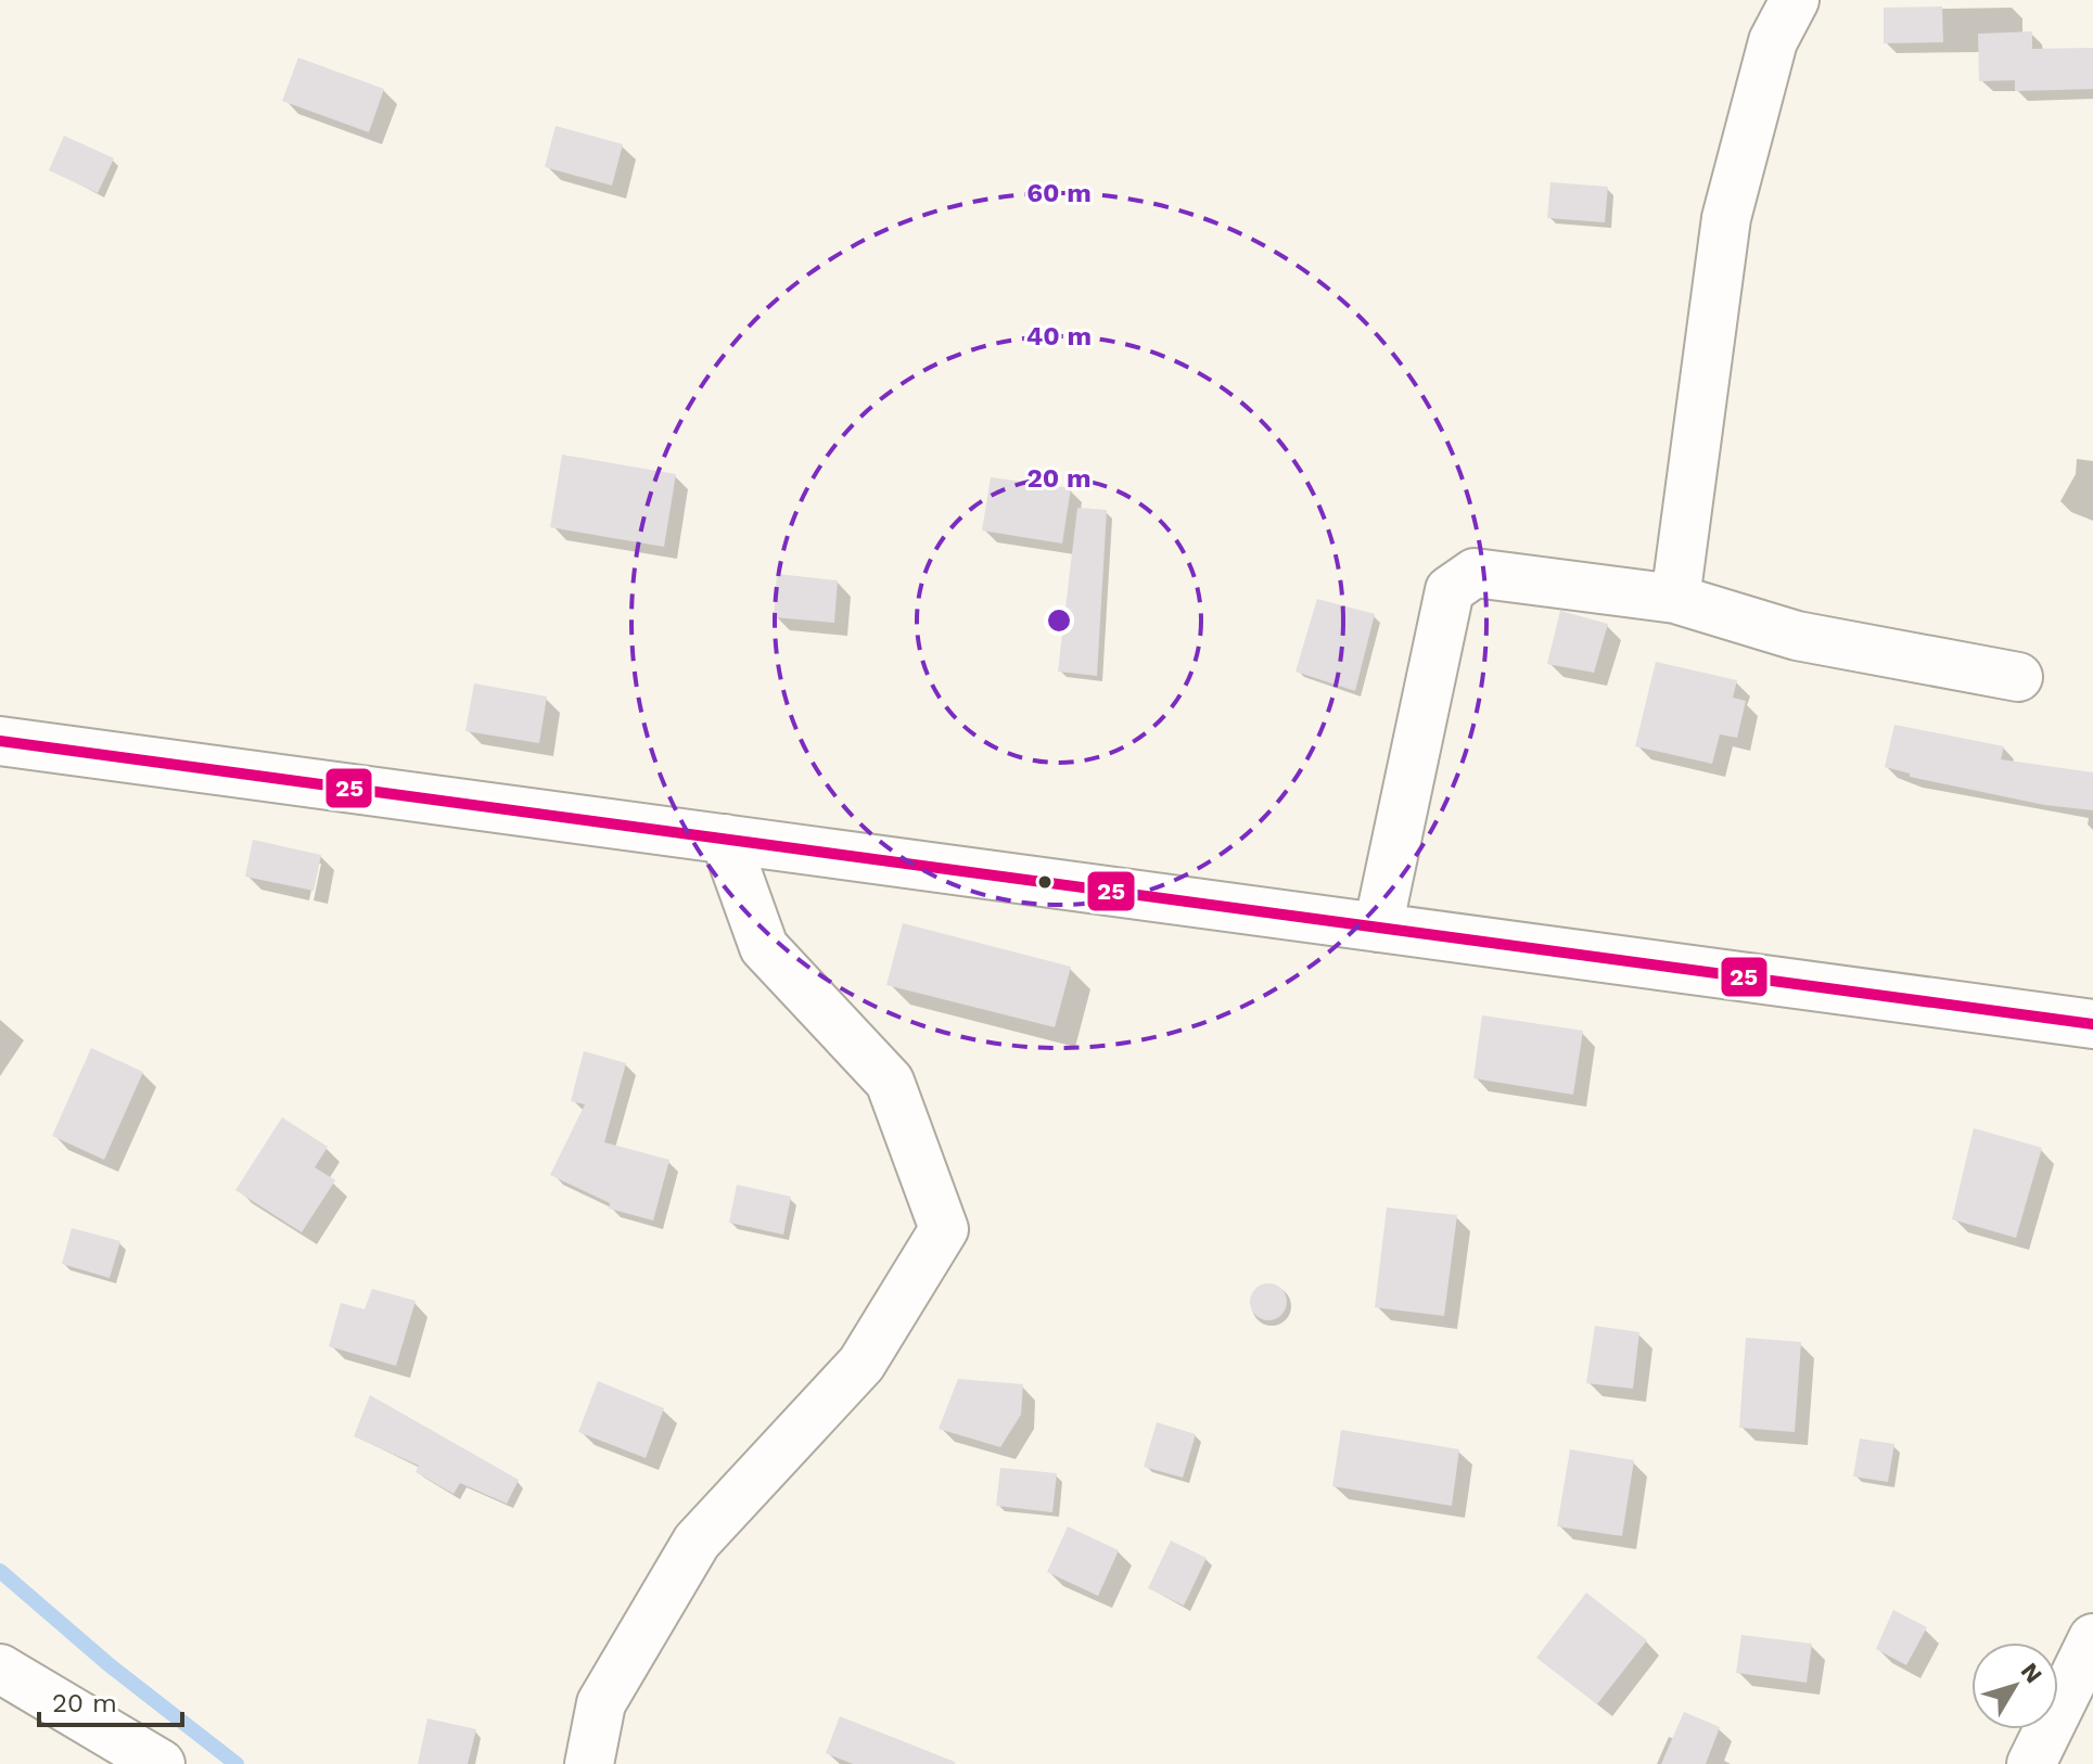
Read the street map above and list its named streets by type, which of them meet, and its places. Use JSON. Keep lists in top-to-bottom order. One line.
{"lines":["transit line 25"],"scale_bar":"20 m","north":"top right","rings":["60 m","40 m","20 m"]}
